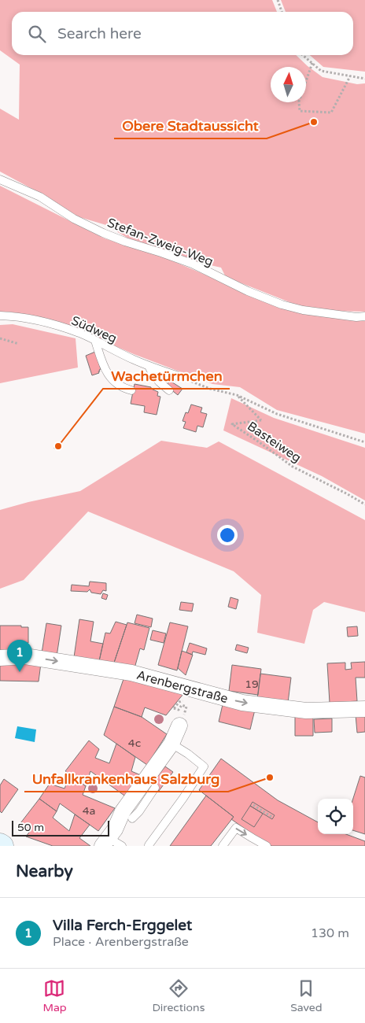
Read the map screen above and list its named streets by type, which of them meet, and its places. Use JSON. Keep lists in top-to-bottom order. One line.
{"streets":{"street":["Arenbergstraße"],"lane":["Stefan-Zweig-Weg","Südweg"],"path":["Basteiweg"]},"one_way":["Arenbergstraße"],"places":["Obere Stadtaussicht","Wachetürmchen","Unfallkrankenhaus Salzburg"],"house_numbers":["19","4c","4a"],"scale_bar":"50 m","north":"top","page":{"search":"Search here","pins":"1","scale":"50 m","heading":"Nearby","list":[{"mark":"1","name":"Villa Ferch-Erggelet","note":"Place · Arenbergstraße","value":"130 m"}],"nav":["Map","Directions","Saved"]}}
